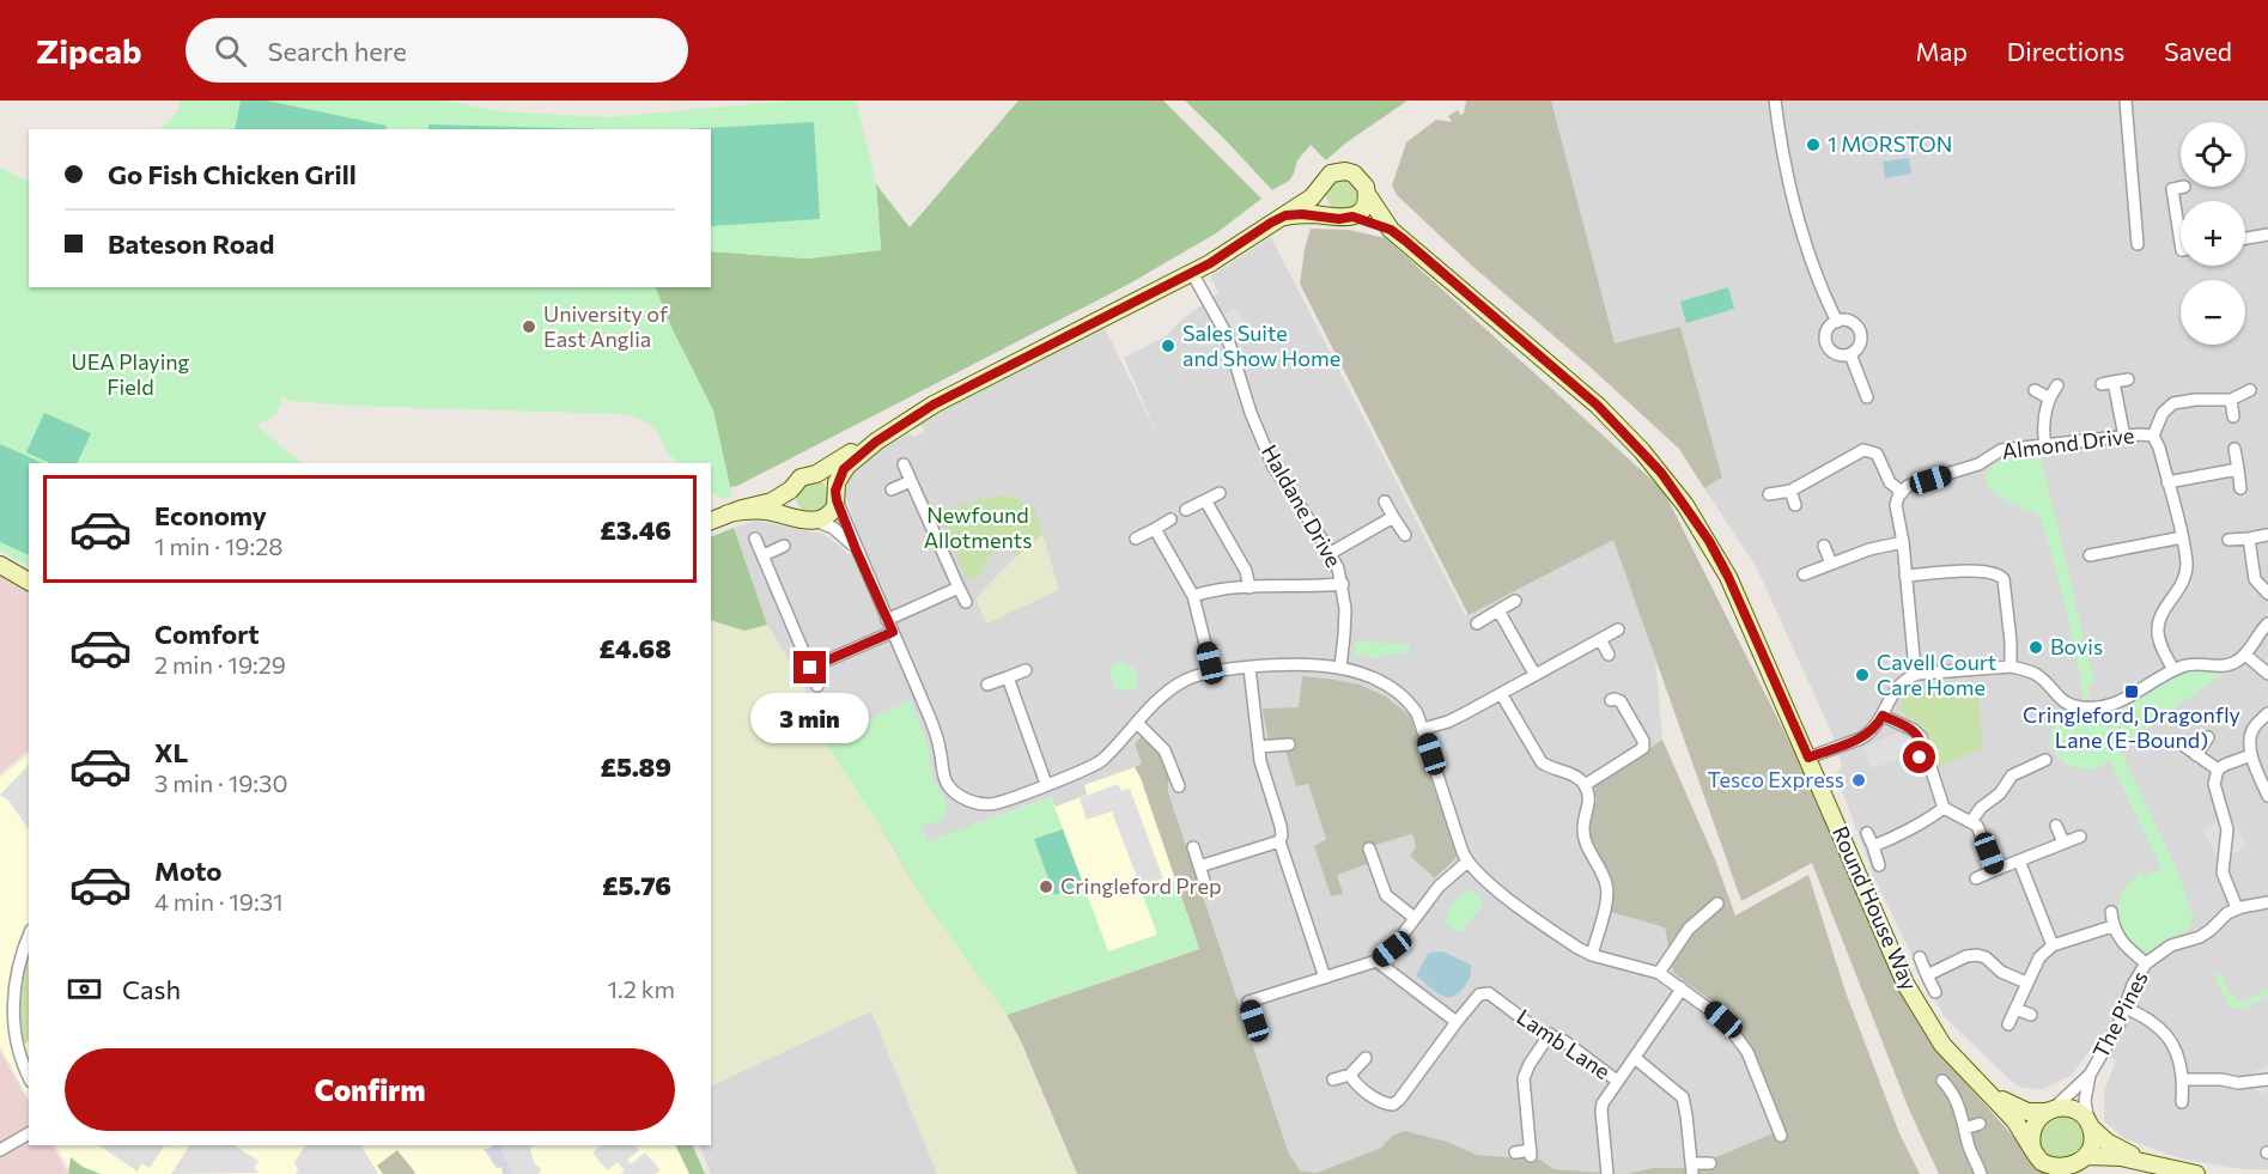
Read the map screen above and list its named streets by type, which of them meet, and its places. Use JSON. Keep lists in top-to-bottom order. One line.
{"streets":{"street":["Almond Drive","Haldane Drive","Round House Way","The Pines","Lamb Lane"]},"crossings":[["Round House Way","The Pines"]],"parks":["UEA Playing Field","Newfound Allotments"],"places":{"other":["1 MORSTON","University of East Anglia","Sales Suite and Show Home","Bovis","Cavell Court Care Home","Tesco Express","Cringleford Prep"],"transit":["Cringleford, Dragonfly Lane (E-Bound)"]},"page":{"header":"Zipcab","search":"Search here","nav":["Map","Directions","Saved"],"map_buttons":["+","−"],"banner":["Go Fish Chicken Grill","Bateson Road"],"list":[{"name":"Economy","note":"1 min · 19:28","value":"£3.46"},{"name":"Comfort","note":"2 min · 19:29","value":"£4.68"},{"name":"XL","note":"3 min · 19:30","value":"£5.89"},{"name":"Moto","note":"4 min · 19:31","value":"£5.76"}],"bubble":"3 min","pay":["Cash","1.2 km"],"buttons":"Confirm"}}
